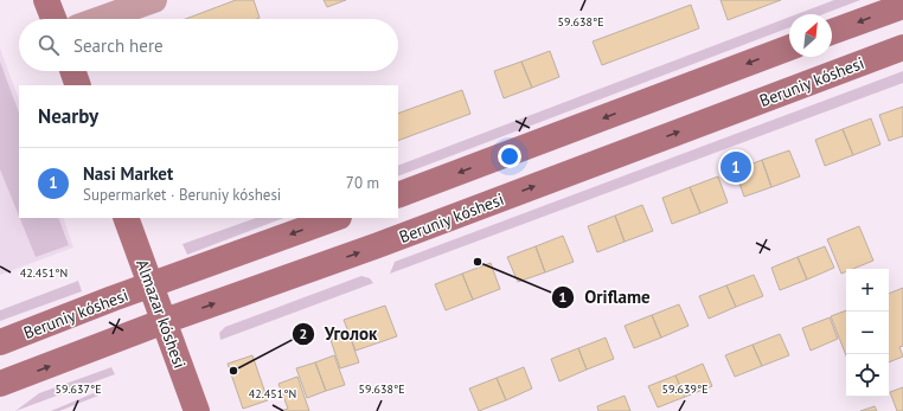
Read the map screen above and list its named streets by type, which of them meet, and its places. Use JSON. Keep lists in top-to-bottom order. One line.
{"streets":{"street":["Beruniy kóshesi","Almazar kóshesi"]},"crossings":[["Beruniy kóshesi","Almazar kóshesi"]],"places":["Oriflame","Уголок"],"north":"top right","page":{"search":"Search here","heading":"Nearby","list":[{"mark":"1","name":"Nasi Market","note":"Supermarket · Beruniy kóshesi","value":"70 m"}],"pins":"1","map_buttons":["+","−"]},"coordinates":["59.638°E","42.451°N","59.637°E","59.639°E"]}
